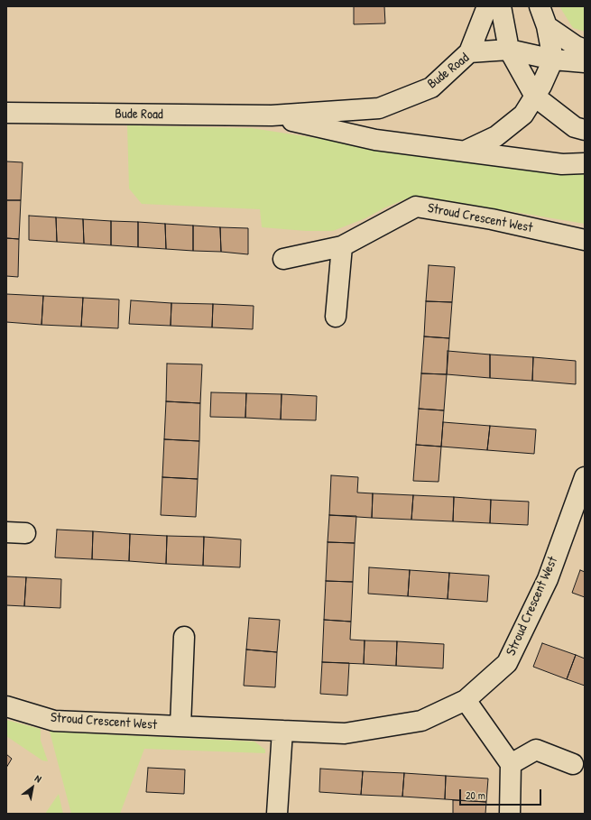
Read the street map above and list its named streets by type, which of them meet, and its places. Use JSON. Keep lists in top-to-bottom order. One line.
{"streets":{"street":["Bude Road","Stroud Crescent West"]},"scale_bar":"20 m","north":"top right"}
